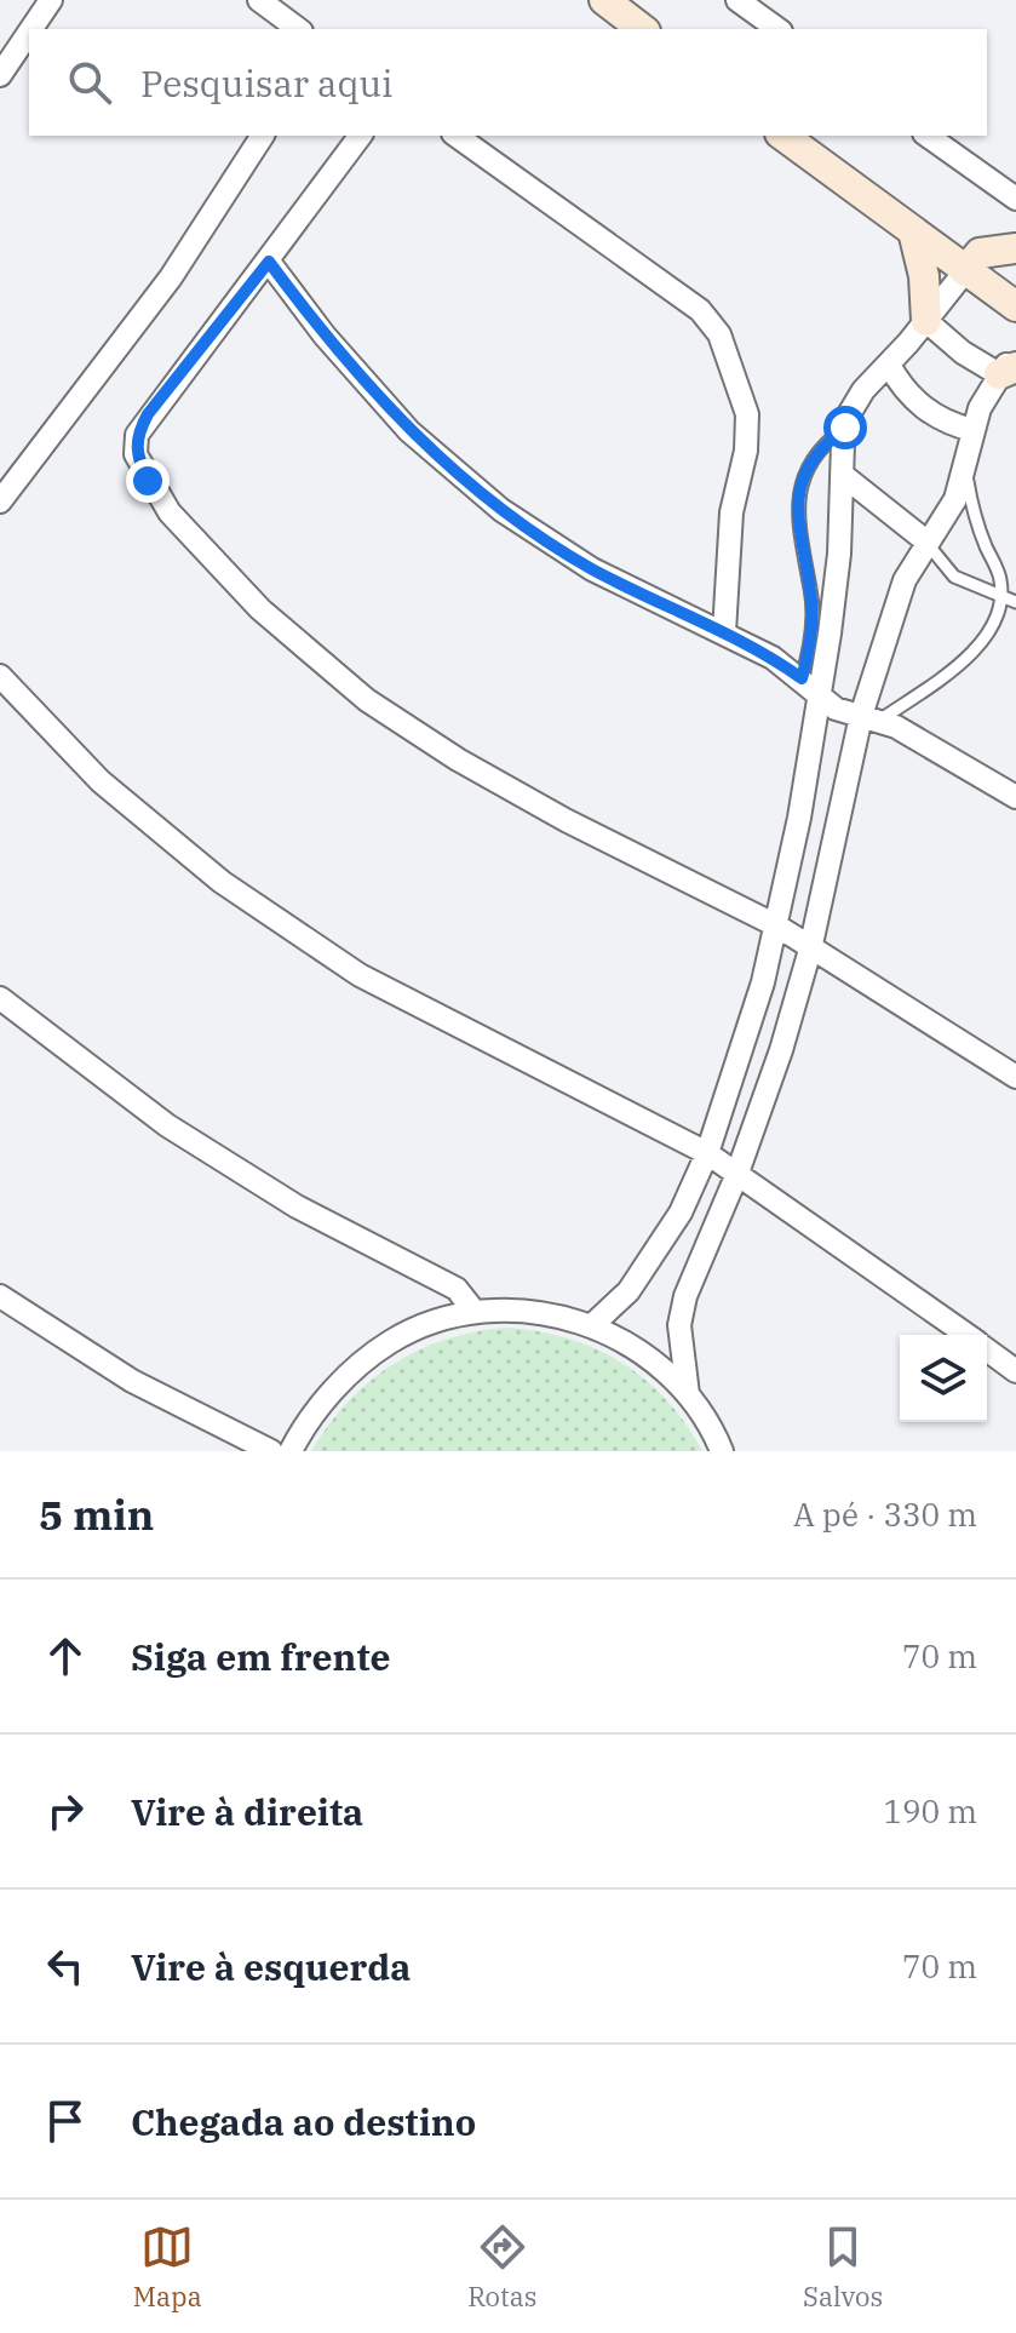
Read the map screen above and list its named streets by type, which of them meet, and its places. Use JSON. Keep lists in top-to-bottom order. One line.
{"page":{"search":"Pesquisar aqui","heading":["5 min","A pé · 330 m"],"list":[["Siga em frente","70 m"],["Vire à direita","190 m"],["Vire à esquerda","70 m"],"Chegada ao destino"],"nav":["Mapa","Rotas","Salvos"]}}
